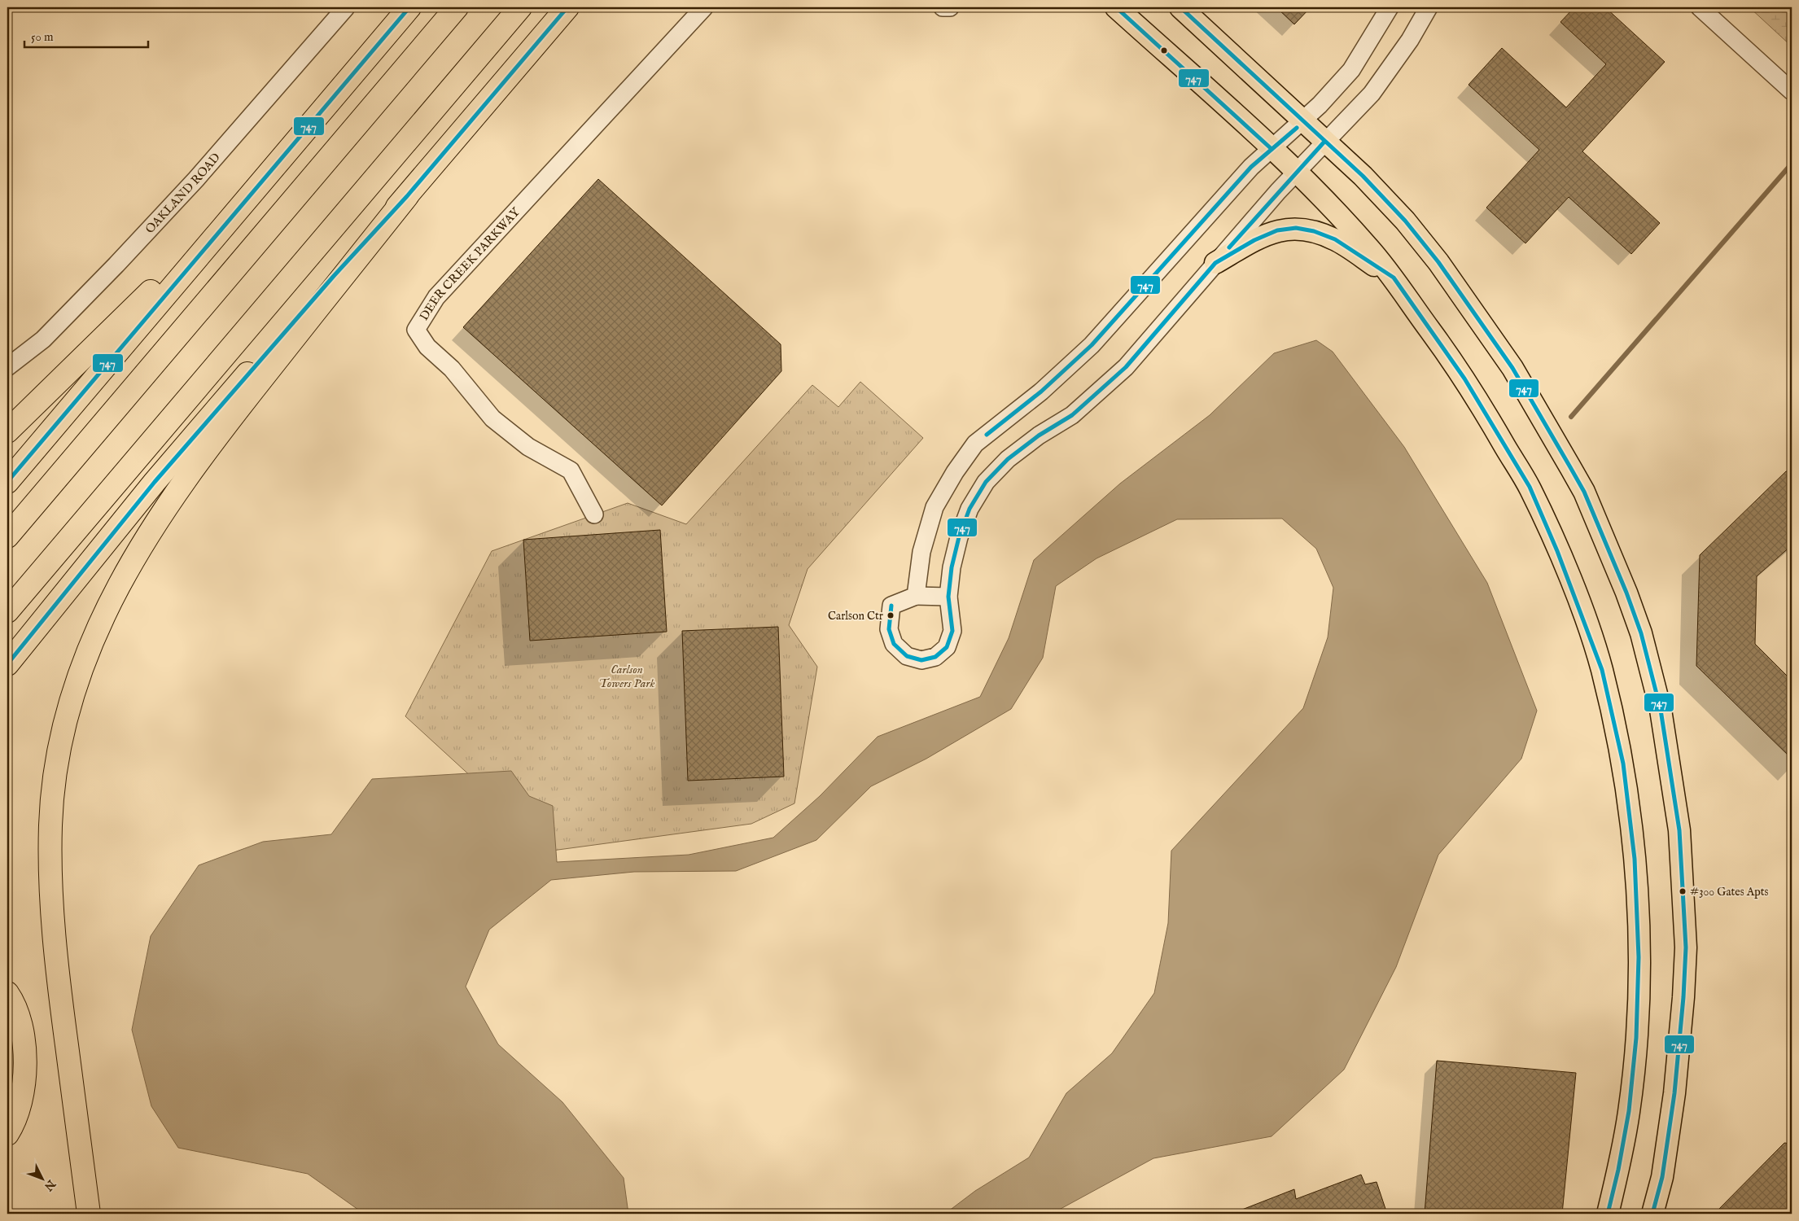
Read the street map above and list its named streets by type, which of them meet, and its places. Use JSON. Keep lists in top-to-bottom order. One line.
{"streets":{"street":["OAKLAND ROAD","DEER CREEK PARKWAY"]},"parks":["Carlson Towers Park"],"places":["Carlson Ctr","#300 Gates Apts"],"lines":["transit line 747"],"scale_bar":"50 m","north":"bottom right"}
